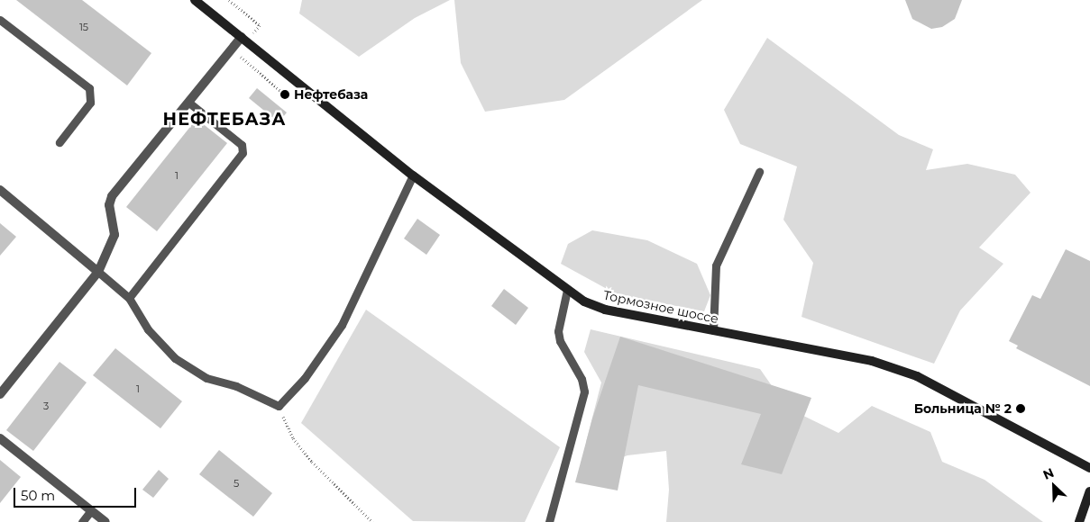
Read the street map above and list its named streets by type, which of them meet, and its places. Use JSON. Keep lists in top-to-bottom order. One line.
{"streets":{"street":["Тормозное шоссе"]},"districts":["НЕФТЕБАЗА"],"places":["Нефтебаза","Больница № 2"],"house_numbers":["15","1","1","3","5"],"scale_bar":"50 m","north":"top left"}
